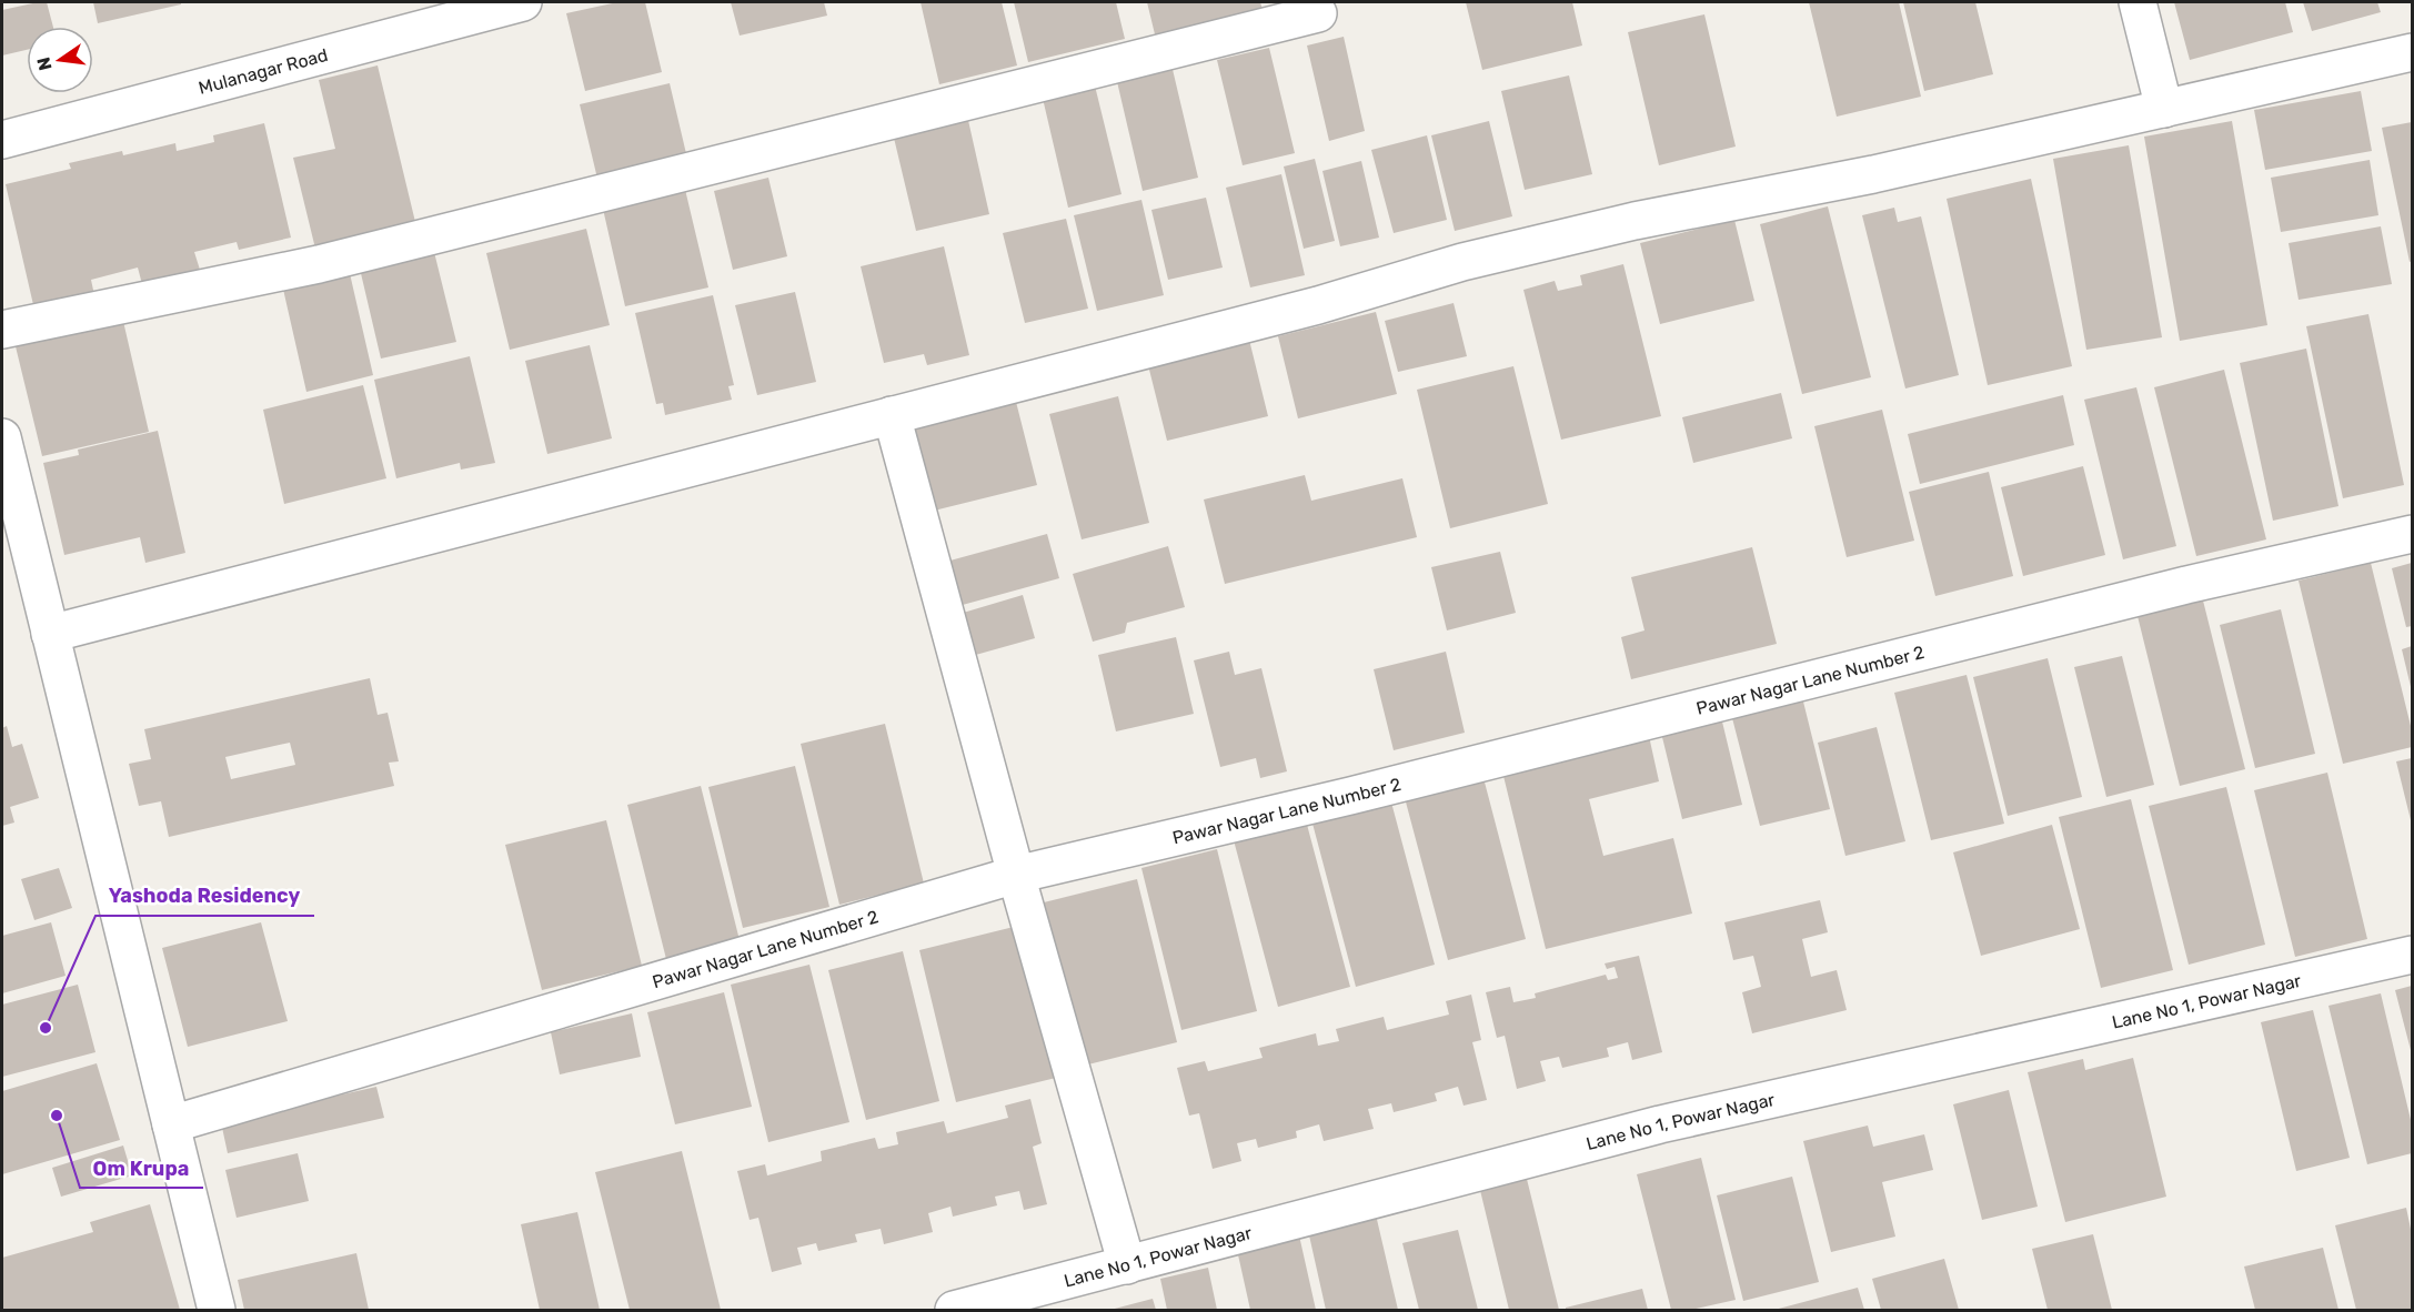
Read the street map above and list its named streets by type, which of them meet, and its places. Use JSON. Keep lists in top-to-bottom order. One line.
{"streets":{"street":["Mulanagar Road","Pawar Nagar Lane Number 2","Lane No 1, Powar Nagar"]},"places":["Yashoda Residency","Om Krupa"],"north":"left"}
